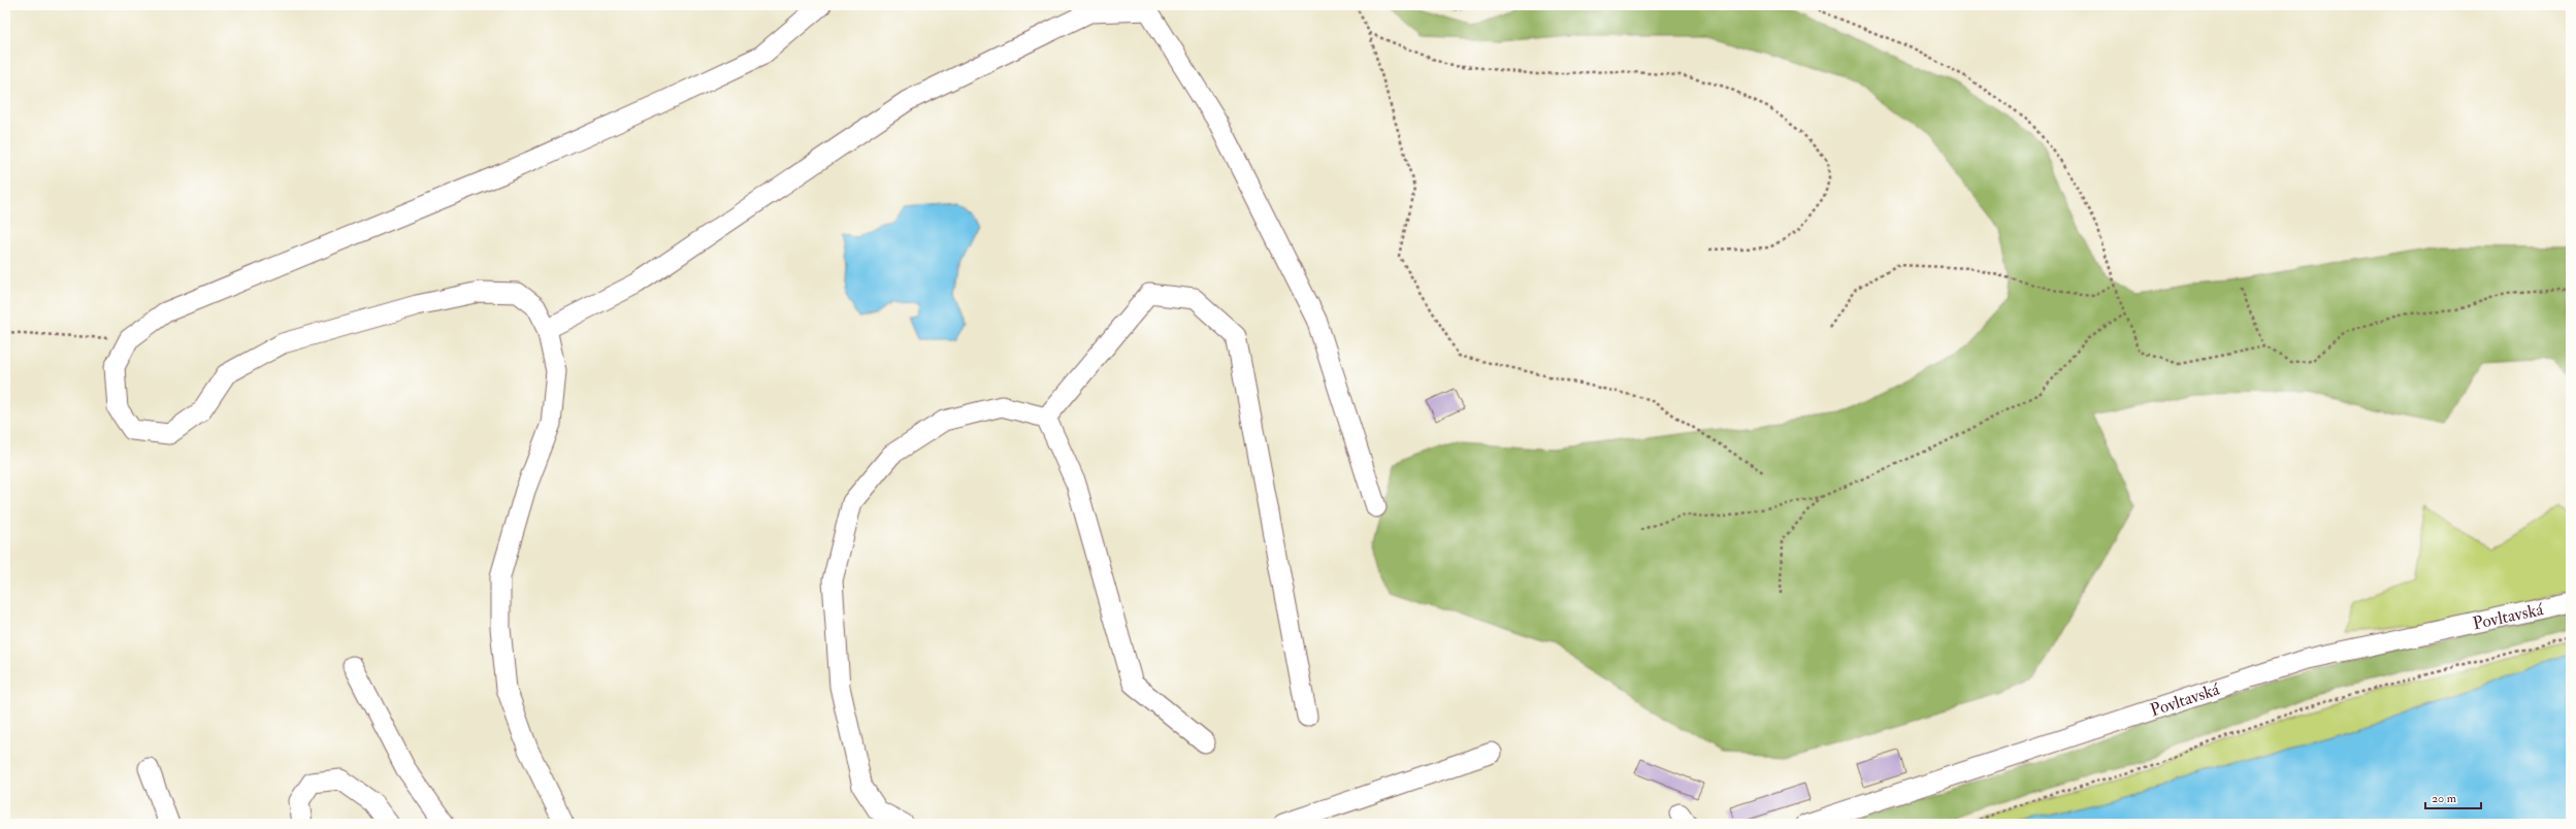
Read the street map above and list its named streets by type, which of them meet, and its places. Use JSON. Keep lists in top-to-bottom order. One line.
{"streets":{"lane":["Povltavská"]},"scale_bar":"20 m"}
